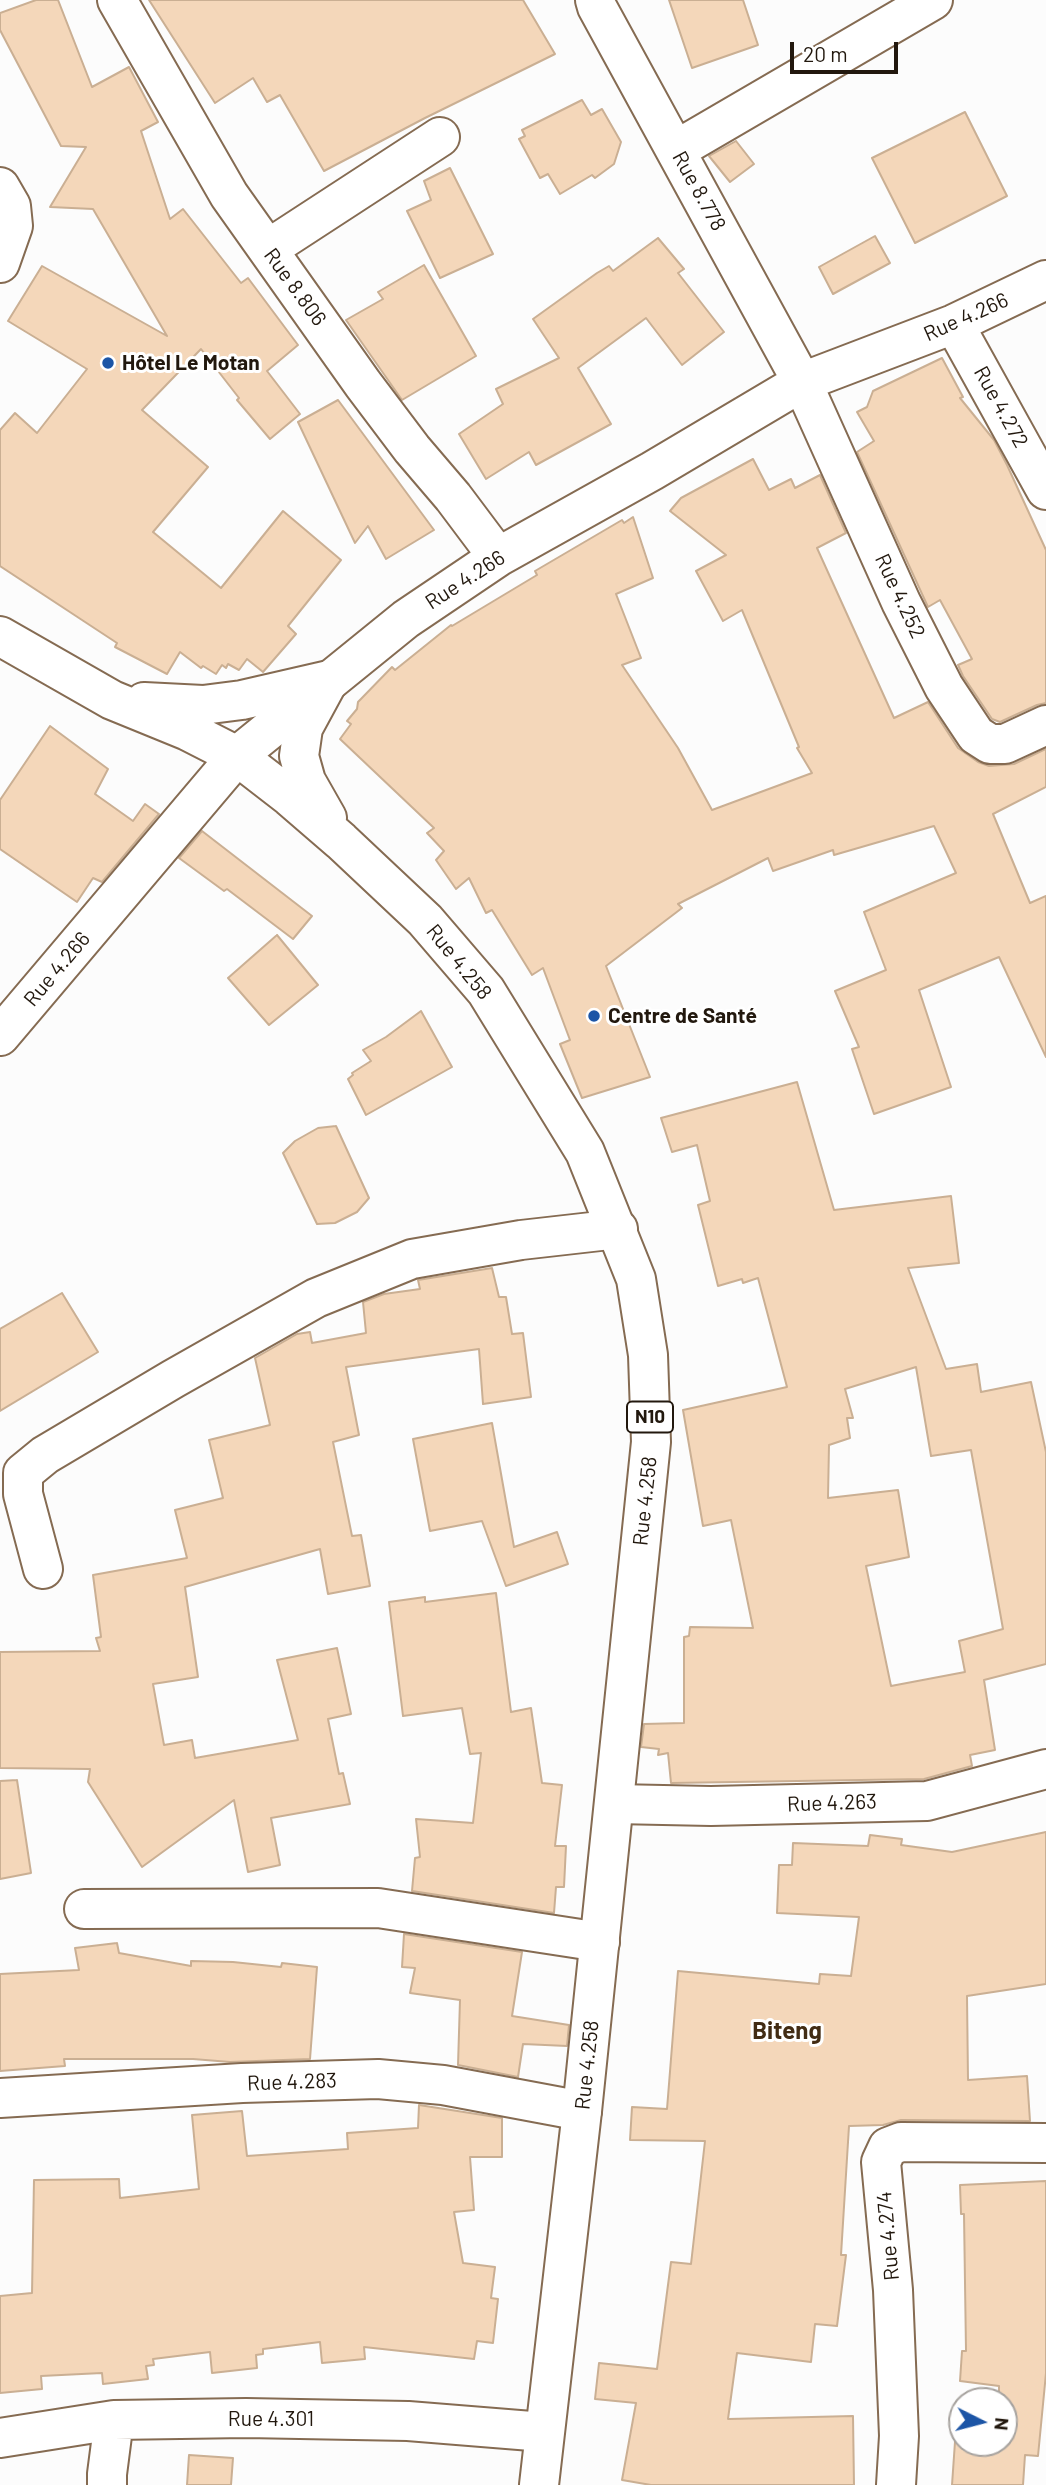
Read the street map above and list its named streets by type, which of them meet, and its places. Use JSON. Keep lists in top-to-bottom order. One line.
{"streets":{"main road":["Rue 8.778","Rue 8.806","Rue 4.266","Rue 4.272","Rue 4.252","Rue 4.258","N10","Rue 4.263","Rue 4.283","Rue 4.274","Rue 4.301"]},"crossings":[["Rue 8.778","Rue 4.266"],["Rue 8.778","Rue 4.252"],["Rue 8.806","Rue 4.266"],["Rue 4.266","Rue 4.272"],["Rue 4.266","Rue 4.252"],["Rue 4.266","Rue 4.258"],["Rue 4.258","Rue 4.263"],["Rue 4.258","Rue 4.283"],["Rue 4.258","Rue 4.301"]],"districts":["Biteng"],"places":["Hôtel Le Motan","Centre de Santé"],"scale_bar":"20 m","north":"right"}
